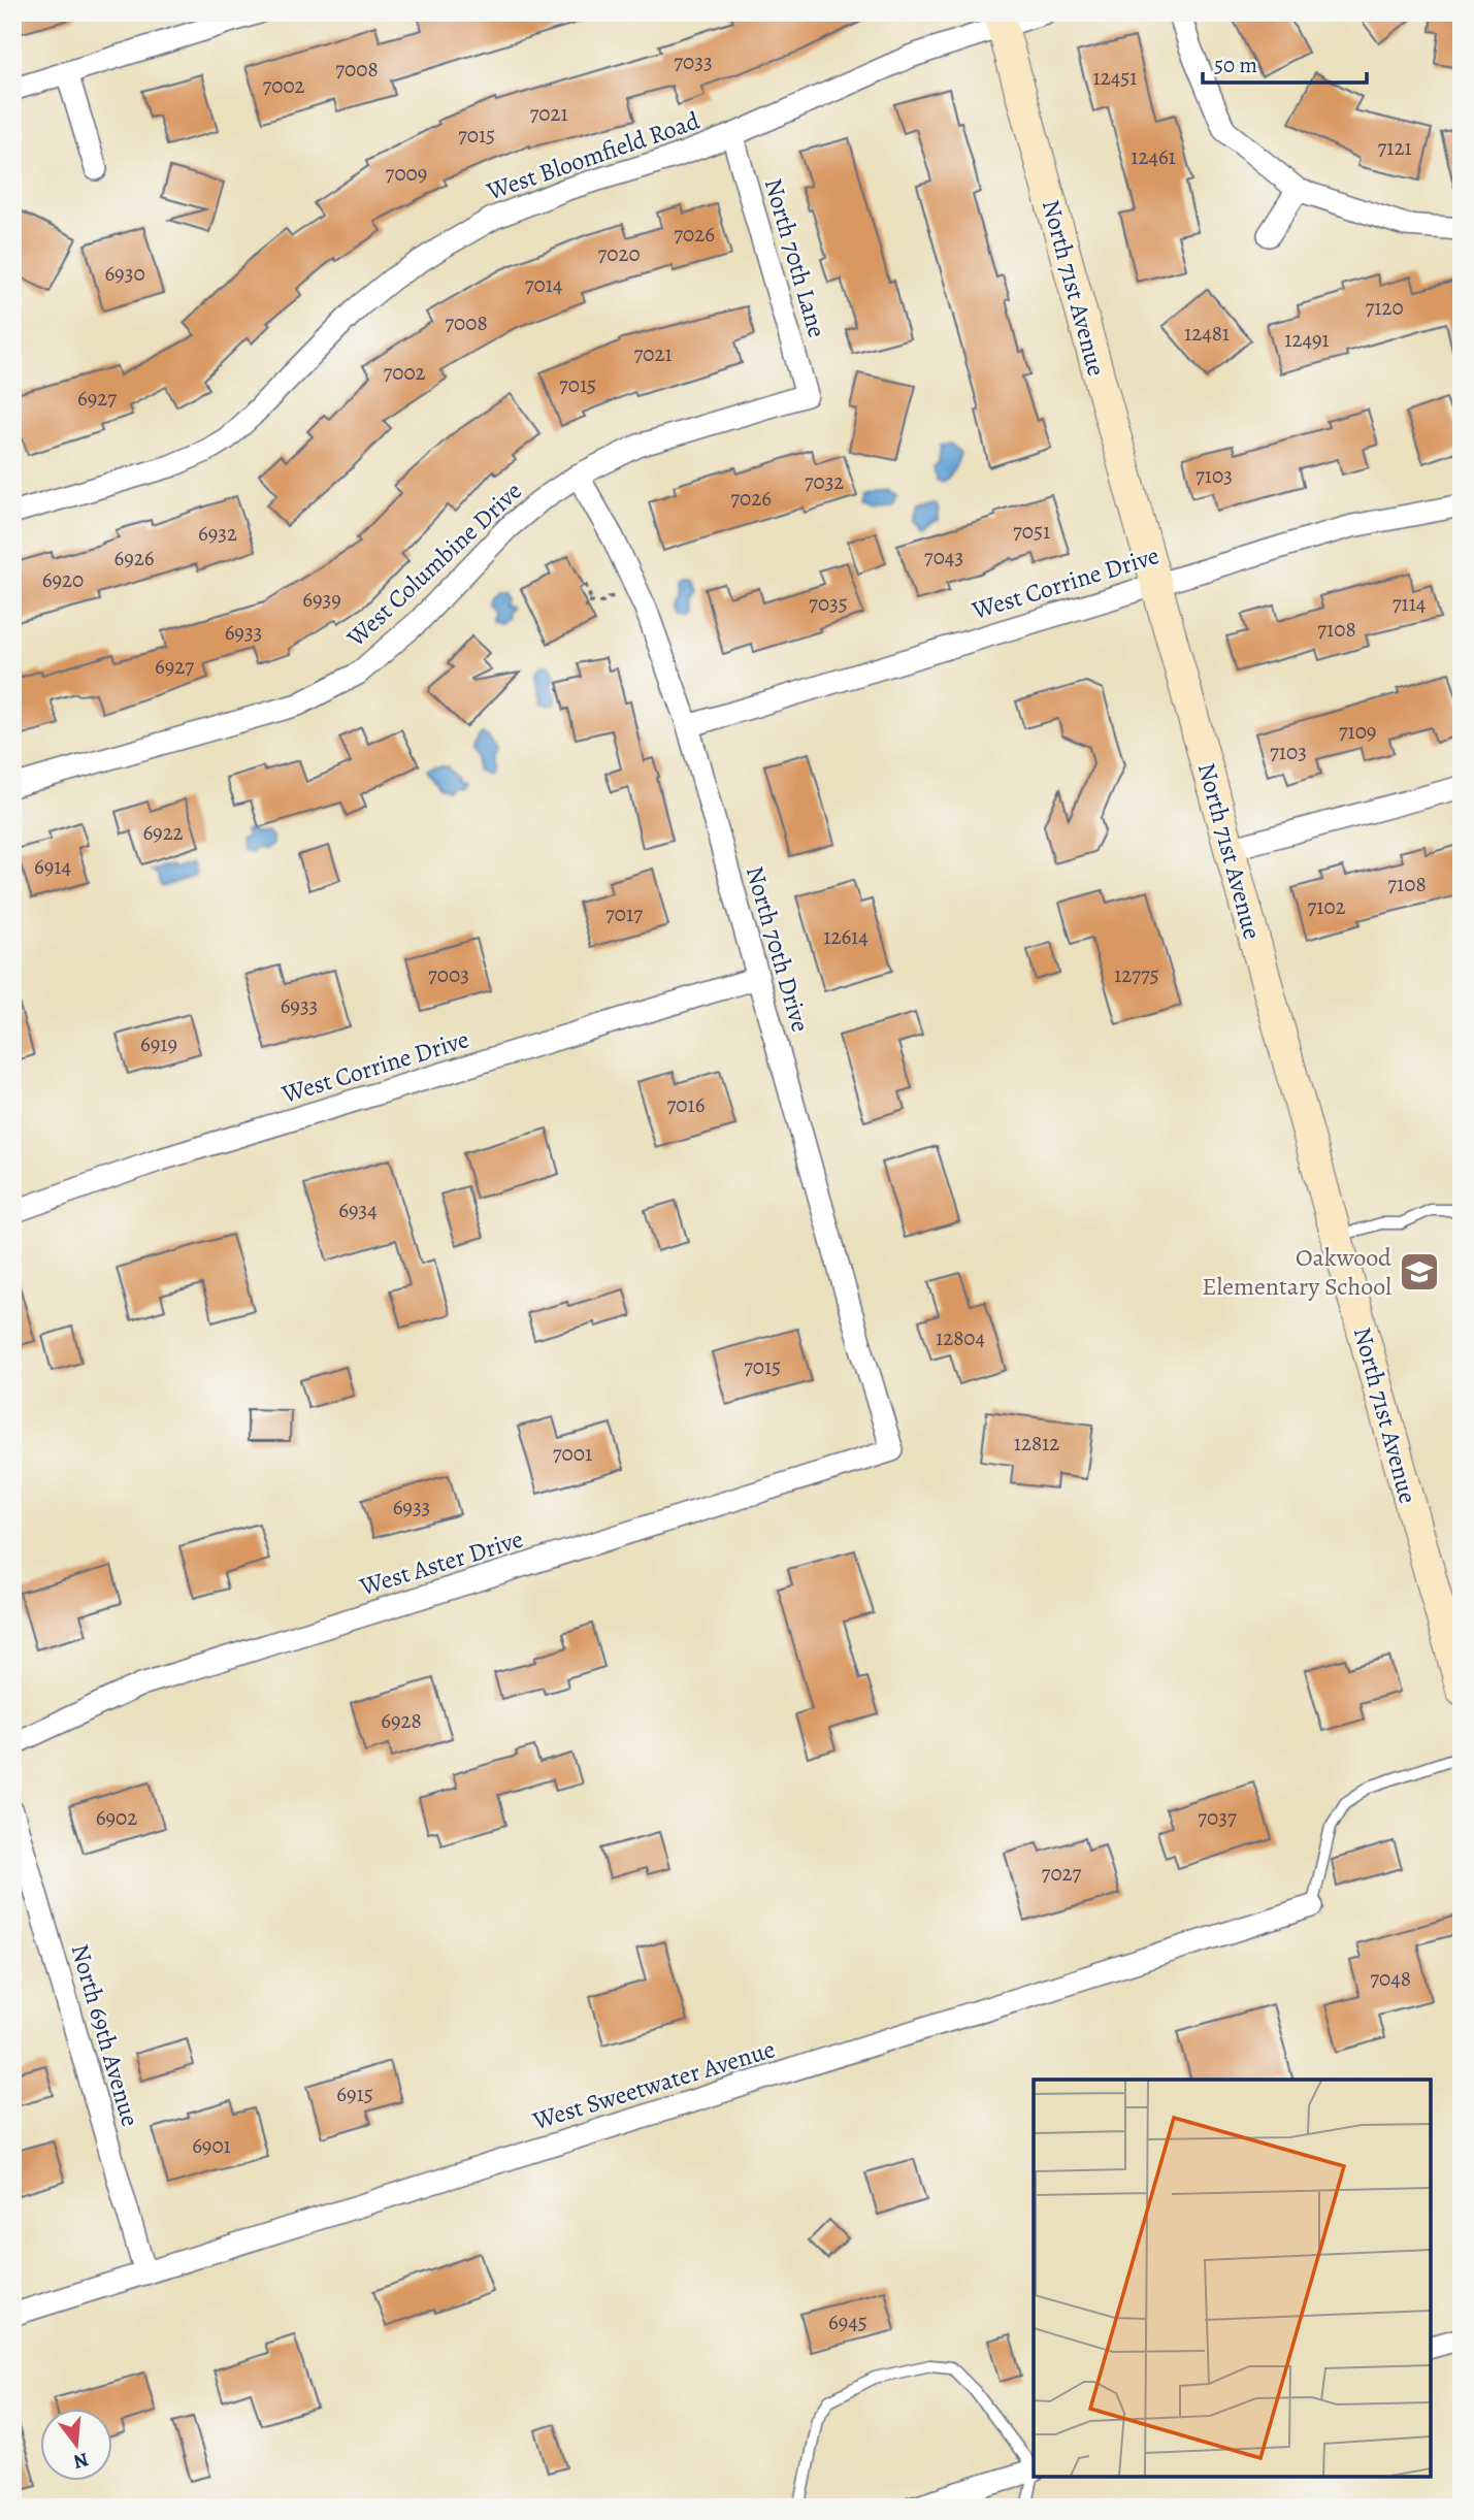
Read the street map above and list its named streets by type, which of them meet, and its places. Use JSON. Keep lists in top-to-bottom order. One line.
{"streets":{"street":["West Bloomfield Road","North 70th Lane","North 71st Avenue","West Columbine Drive","West Corrine Drive","North 70th Drive","West Aster Drive","North 69th Avenue","West Sweetwater Avenue"]},"crossings":[["West Bloomfield Road","North 70th Lane"],["West Bloomfield Road","North 71st Avenue"],["North 70th Lane","West Columbine Drive"],["North 71st Avenue","West Corrine Drive"],["West Columbine Drive","North 70th Drive"],["West Corrine Drive","North 70th Drive"],["North 70th Drive","West Aster Drive"],["North 69th Avenue","West Sweetwater Avenue"]],"places":{"school or university":["Oakwood Elementary School"]},"house_numbers":["7033","7008","12451","7002","7021","7015","7121","12461","7009","7026","7020","6930","7014","7120","7008","12481","12491","7021","7002","7015","6927","7103","7032","7026","7051","6932","7043","6926","6920","6939","7035","7114","7108","6933","6927","7109","7103","6922","6914","7108","7102","7017","12614","7003","12775","6933","6919","7016","6934","12804","7015","12812","7001","6933","6928","6902","7037","7027","7048","6915","6901","6945"],"scale_bar":"50 m","north":"bottom"}
